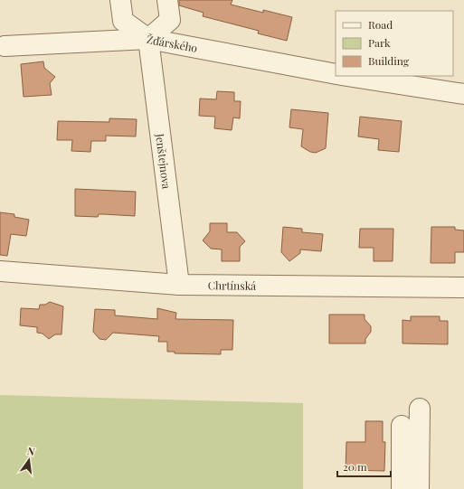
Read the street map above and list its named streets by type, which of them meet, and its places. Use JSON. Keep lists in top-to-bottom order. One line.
{"streets":{"street":["Žďárského","Jenštejnova","Chrtínská"]},"crossings":[["Žďárského","Jenštejnova"],["Jenštejnova","Chrtínská"]],"legend":["Road","Park","Building"],"scale_bar":"20 m","north":"top"}
